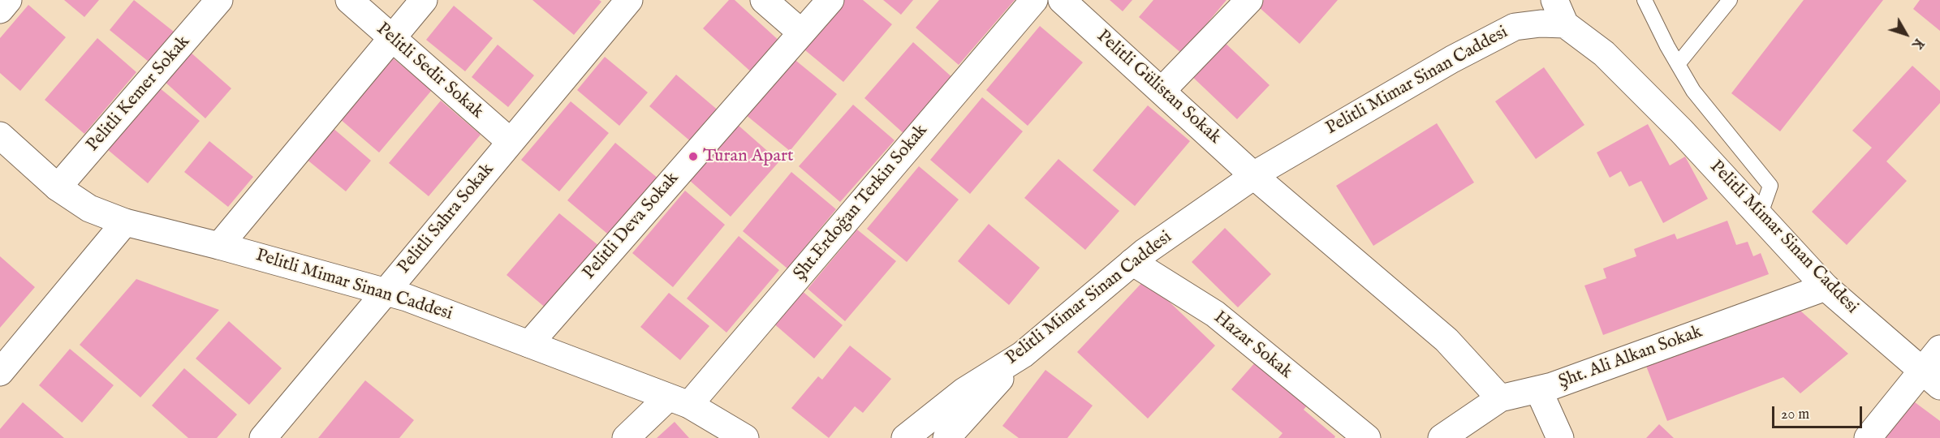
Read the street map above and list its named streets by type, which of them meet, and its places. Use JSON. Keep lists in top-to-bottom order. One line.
{"streets":{"street":["Pelitli Sedir Sokak","Pelitli Mimar Sinan Caddesi","Pelitli Gülistan Sokak","Pelitli Kemer Sokak","Şht.Erdoğan Terkin Sokak","Pelitli Sahra Sokak","Pelitli Deva Sokak","Hazar Sokak","Şht. Ali Alkan Sokak"]},"crossings":[["Pelitli Sedir Sokak","Pelitli Sahra Sokak"],["Pelitli Mimar Sinan Caddesi","Pelitli Gülistan Sokak"],["Pelitli Mimar Sinan Caddesi","Pelitli Kemer Sokak"],["Pelitli Mimar Sinan Caddesi","Şht.Erdoğan Terkin Sokak"],["Pelitli Mimar Sinan Caddesi","Pelitli Sahra Sokak"],["Pelitli Mimar Sinan Caddesi","Pelitli Deva Sokak"],["Pelitli Mimar Sinan Caddesi","Hazar Sokak"],["Pelitli Mimar Sinan Caddesi","Şht. Ali Alkan Sokak"],["Pelitli Gülistan Sokak","Şht. Ali Alkan Sokak"]],"places":["Turan Apart"],"scale_bar":"20 m","north":"bottom right"}
